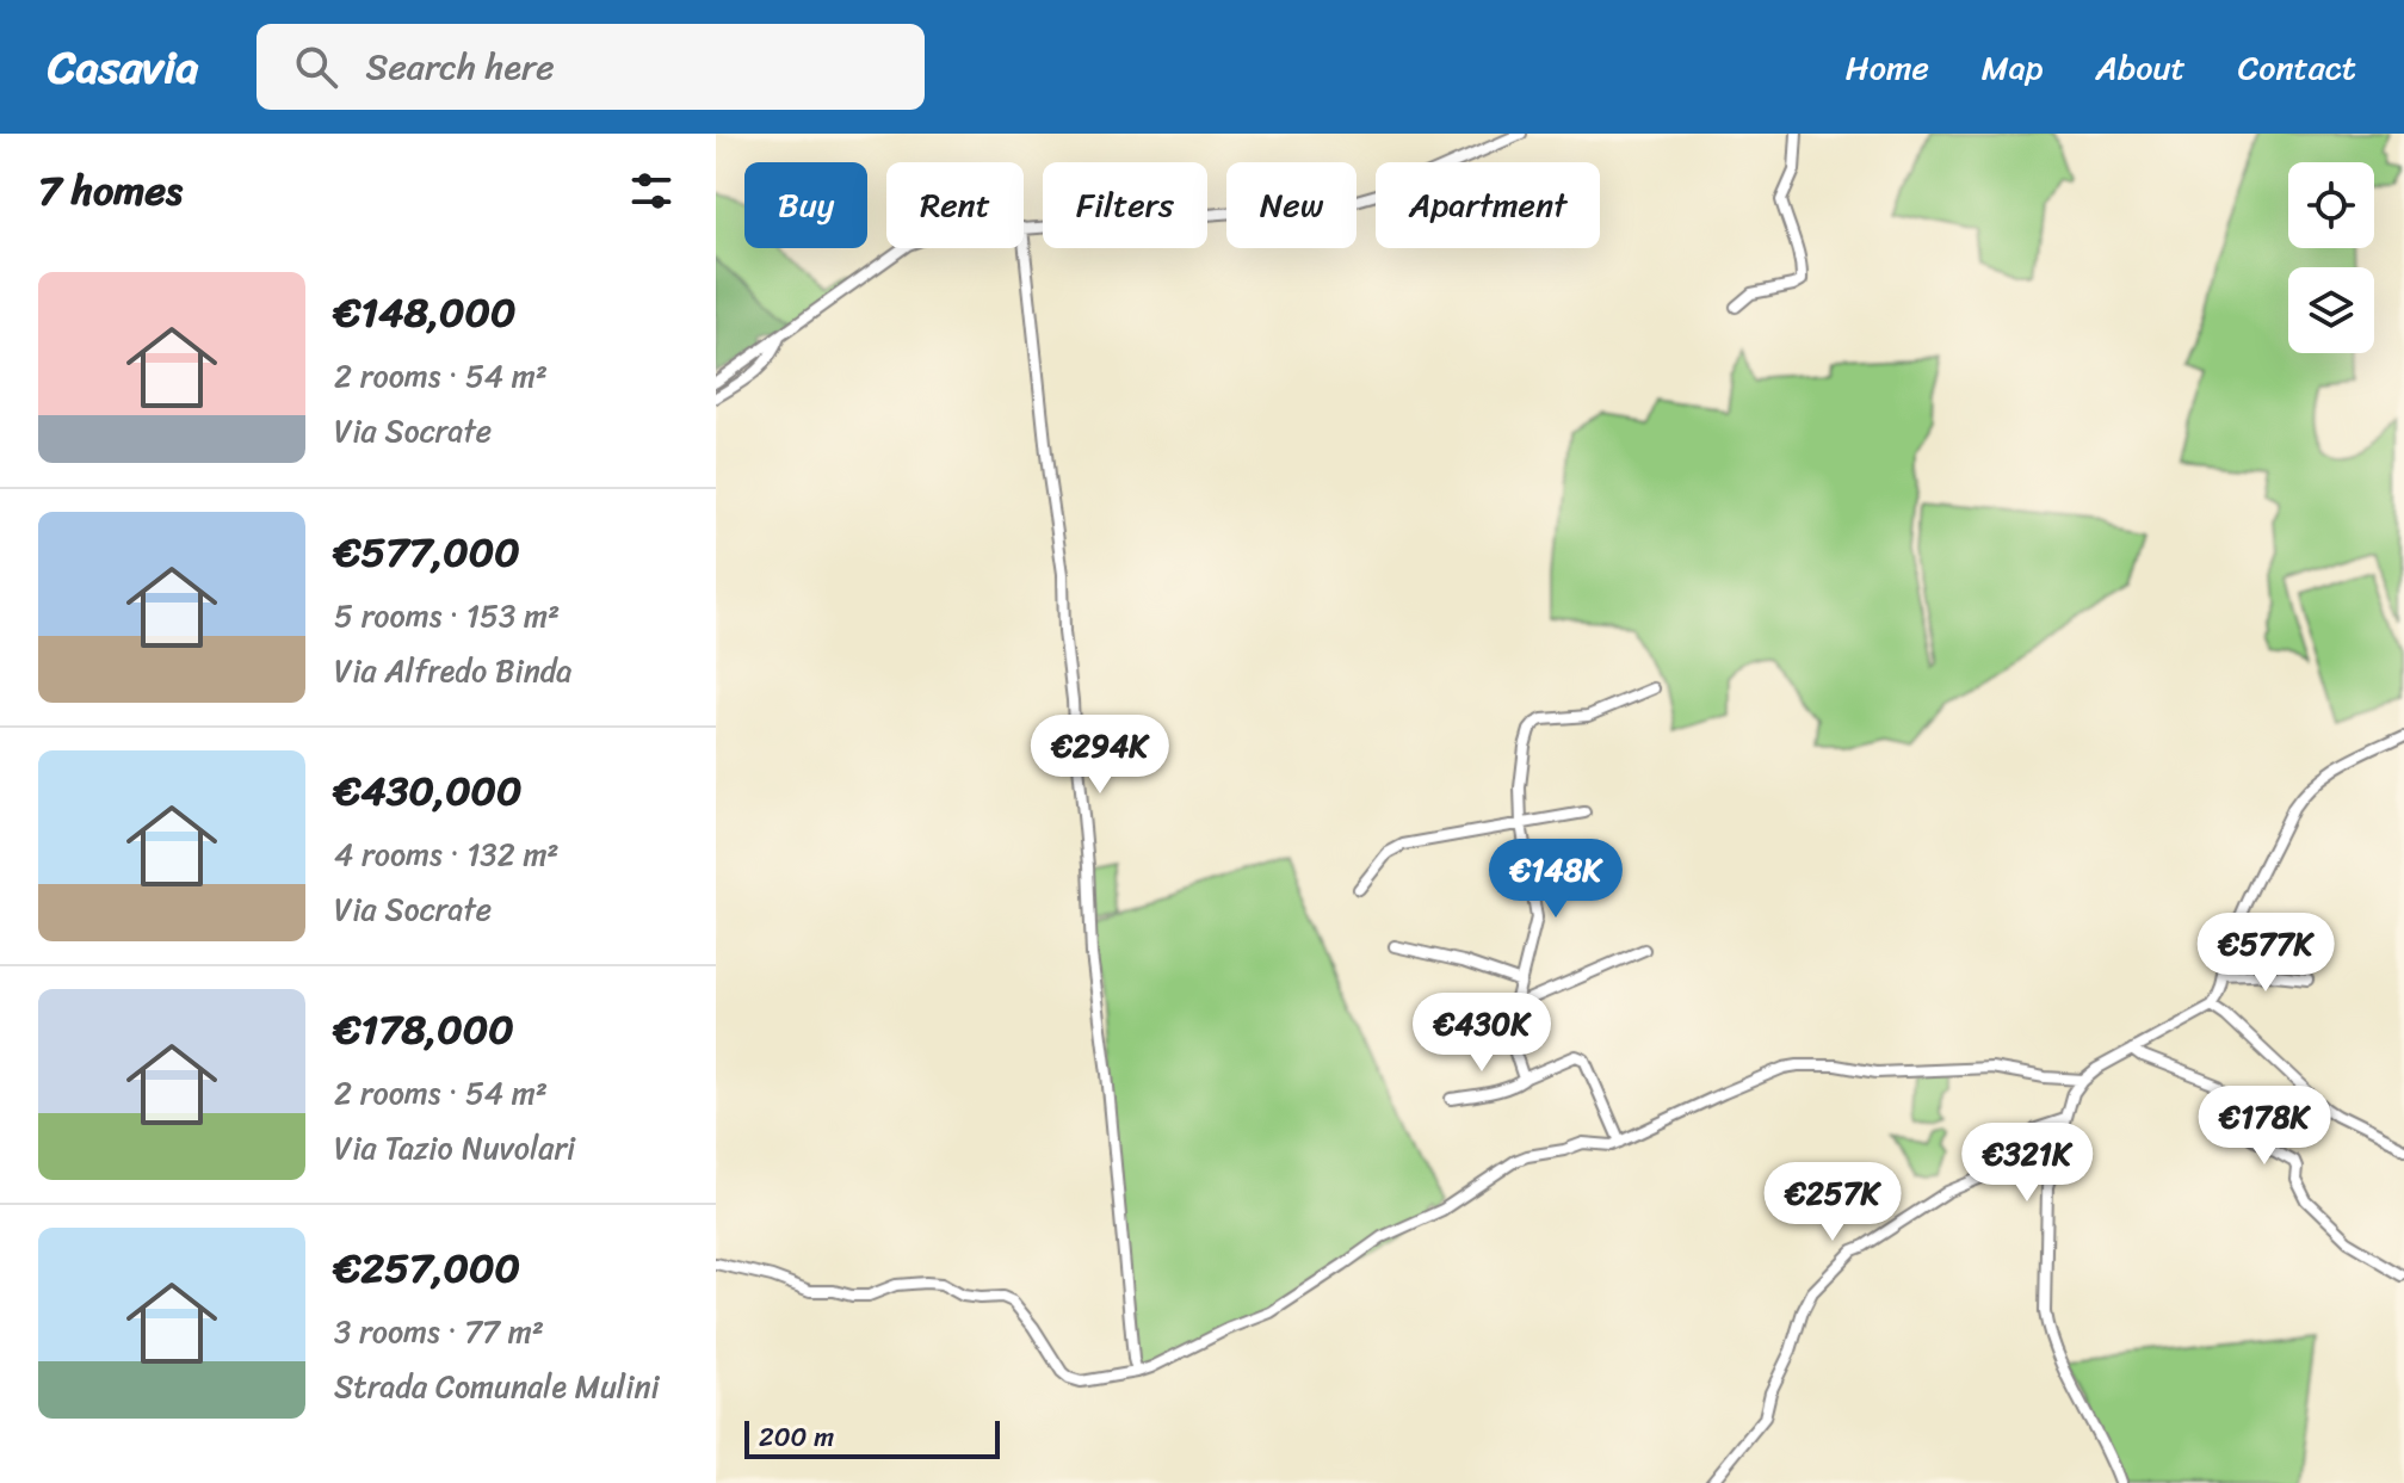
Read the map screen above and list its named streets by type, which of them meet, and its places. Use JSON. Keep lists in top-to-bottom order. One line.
{"scale_bar":"200 m","page":{"header":"Casavia","search":"Search here","nav":["Home","Map","About","Contact"],"heading":"7 homes","chip":["Buy","Rent","Filters","New","Apartment"],"list":[{"name":"€148,000","note":"2 rooms · 54 m² · Via Socrate"},{"name":"€577,000","note":"5 rooms · 153 m² · Via Alfredo Binda"},{"name":"€430,000","note":"4 rooms · 132 m² · Via Socrate"},{"name":"€178,000","note":"2 rooms · 54 m² · Via Tazio Nuvolari"},{"name":"€257,000","note":"3 rooms · 77 m² · Strada Comunale Mulini"}],"price":["€294K","€148K","€577K","€430K","€178K","€321K","€257K"],"scale":"200 m"}}
